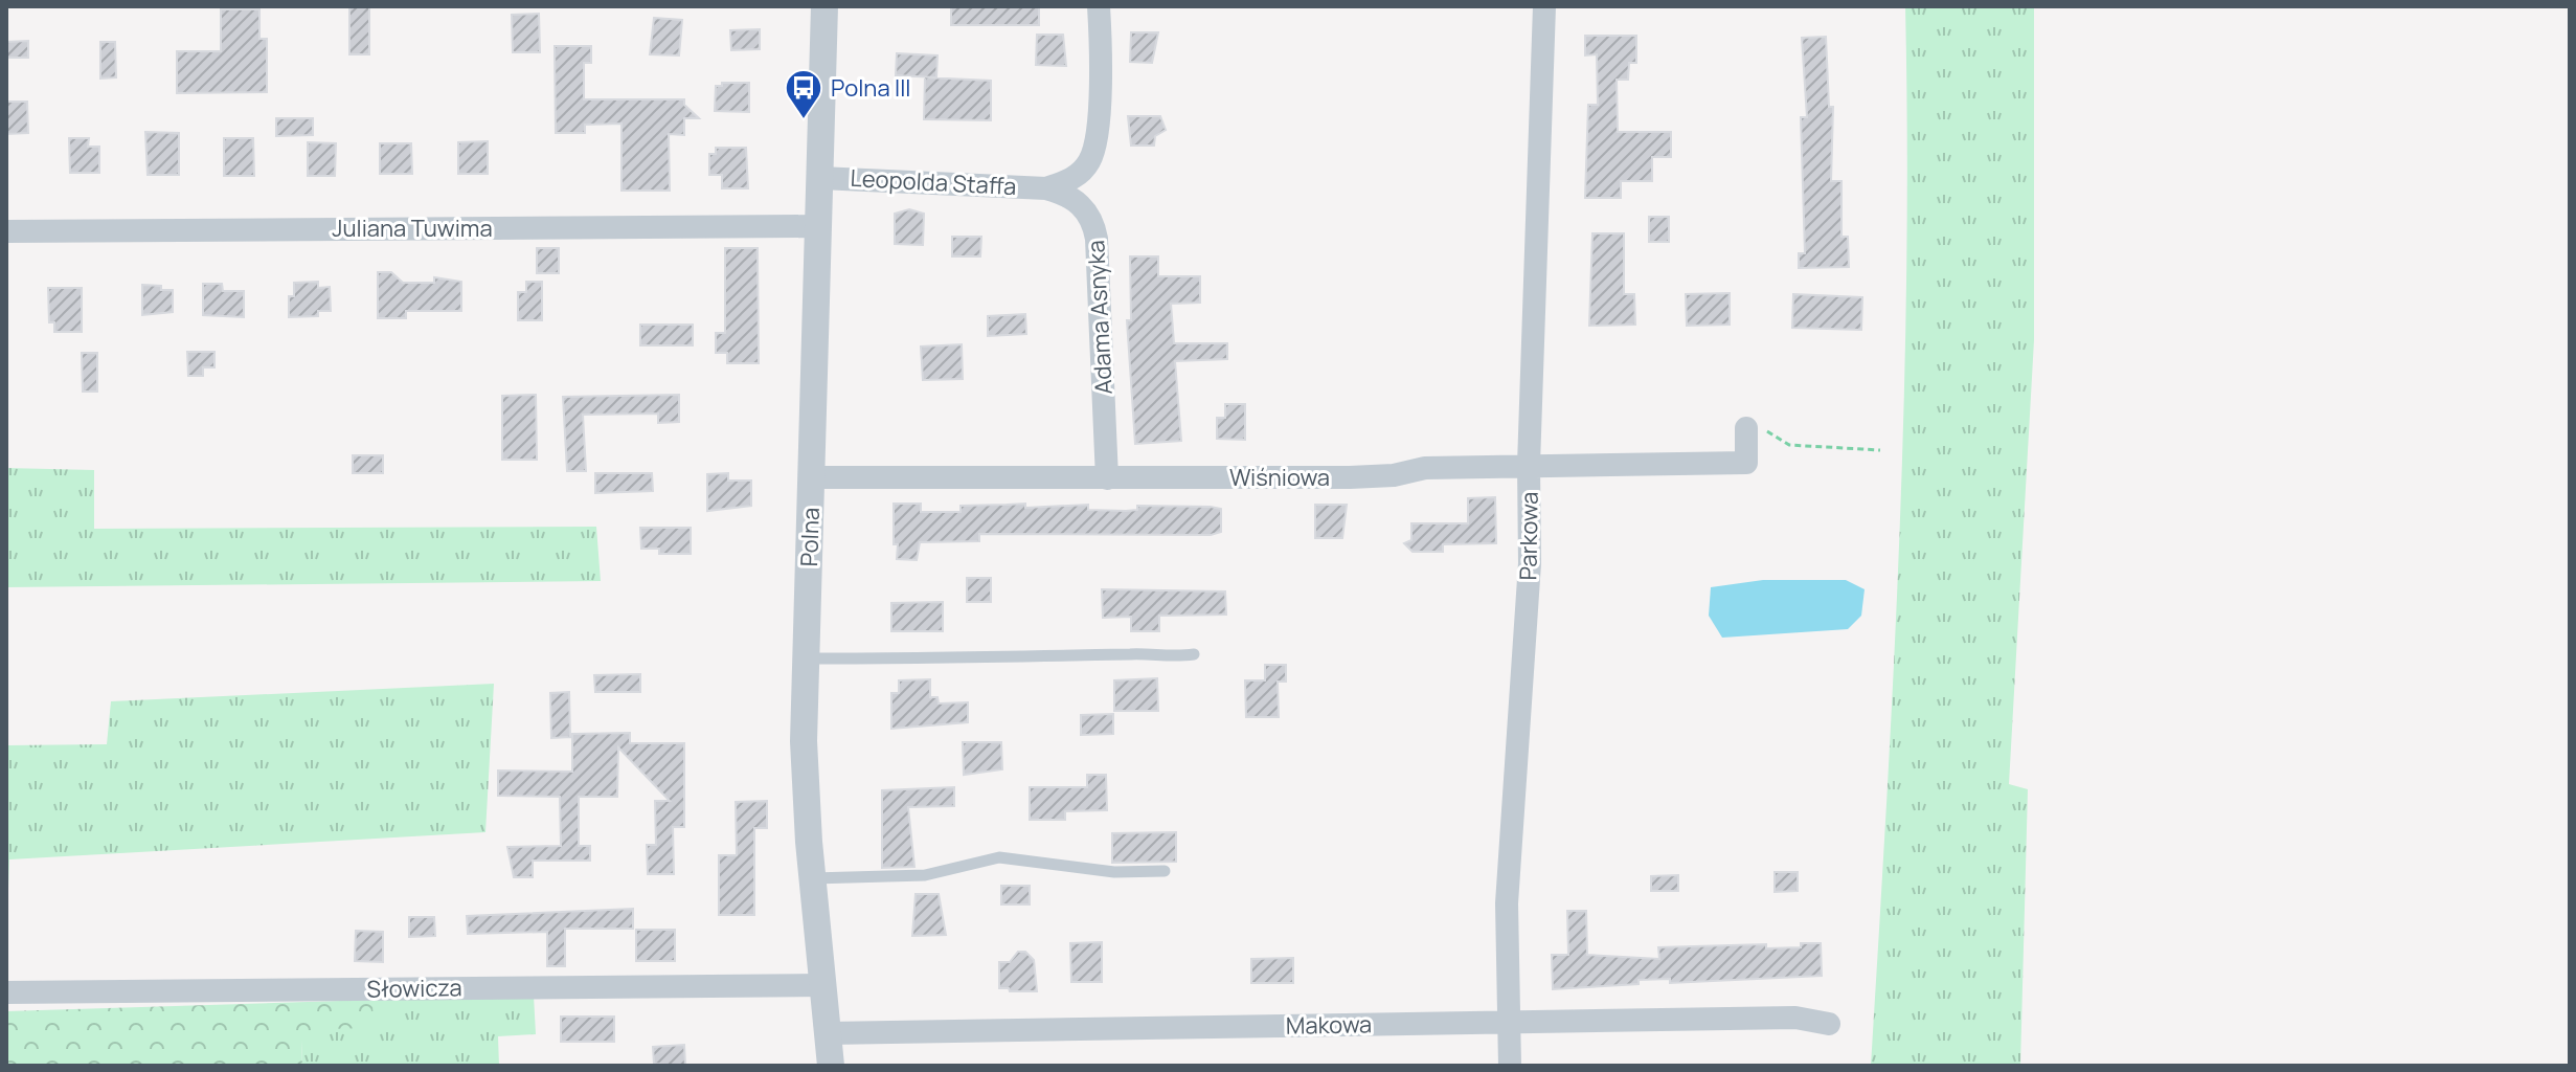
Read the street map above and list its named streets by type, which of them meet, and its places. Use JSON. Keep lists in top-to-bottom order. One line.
{"streets":{"street":["Leopolda Staffa","Juliana Tuwima","Adama Asnyka","Wiśniowa","Parkowa","Polna","Słowicza","Makowa"]},"crossings":[["Leopolda Staffa","Adama Asnyka"],["Leopolda Staffa","Polna"],["Juliana Tuwima","Polna"],["Adama Asnyka","Wiśniowa"],["Wiśniowa","Parkowa"],["Wiśniowa","Polna"],["Parkowa","Makowa"],["Polna","Słowicza"],["Polna","Makowa"]],"places":{"bus stop":["Polna III"]}}
